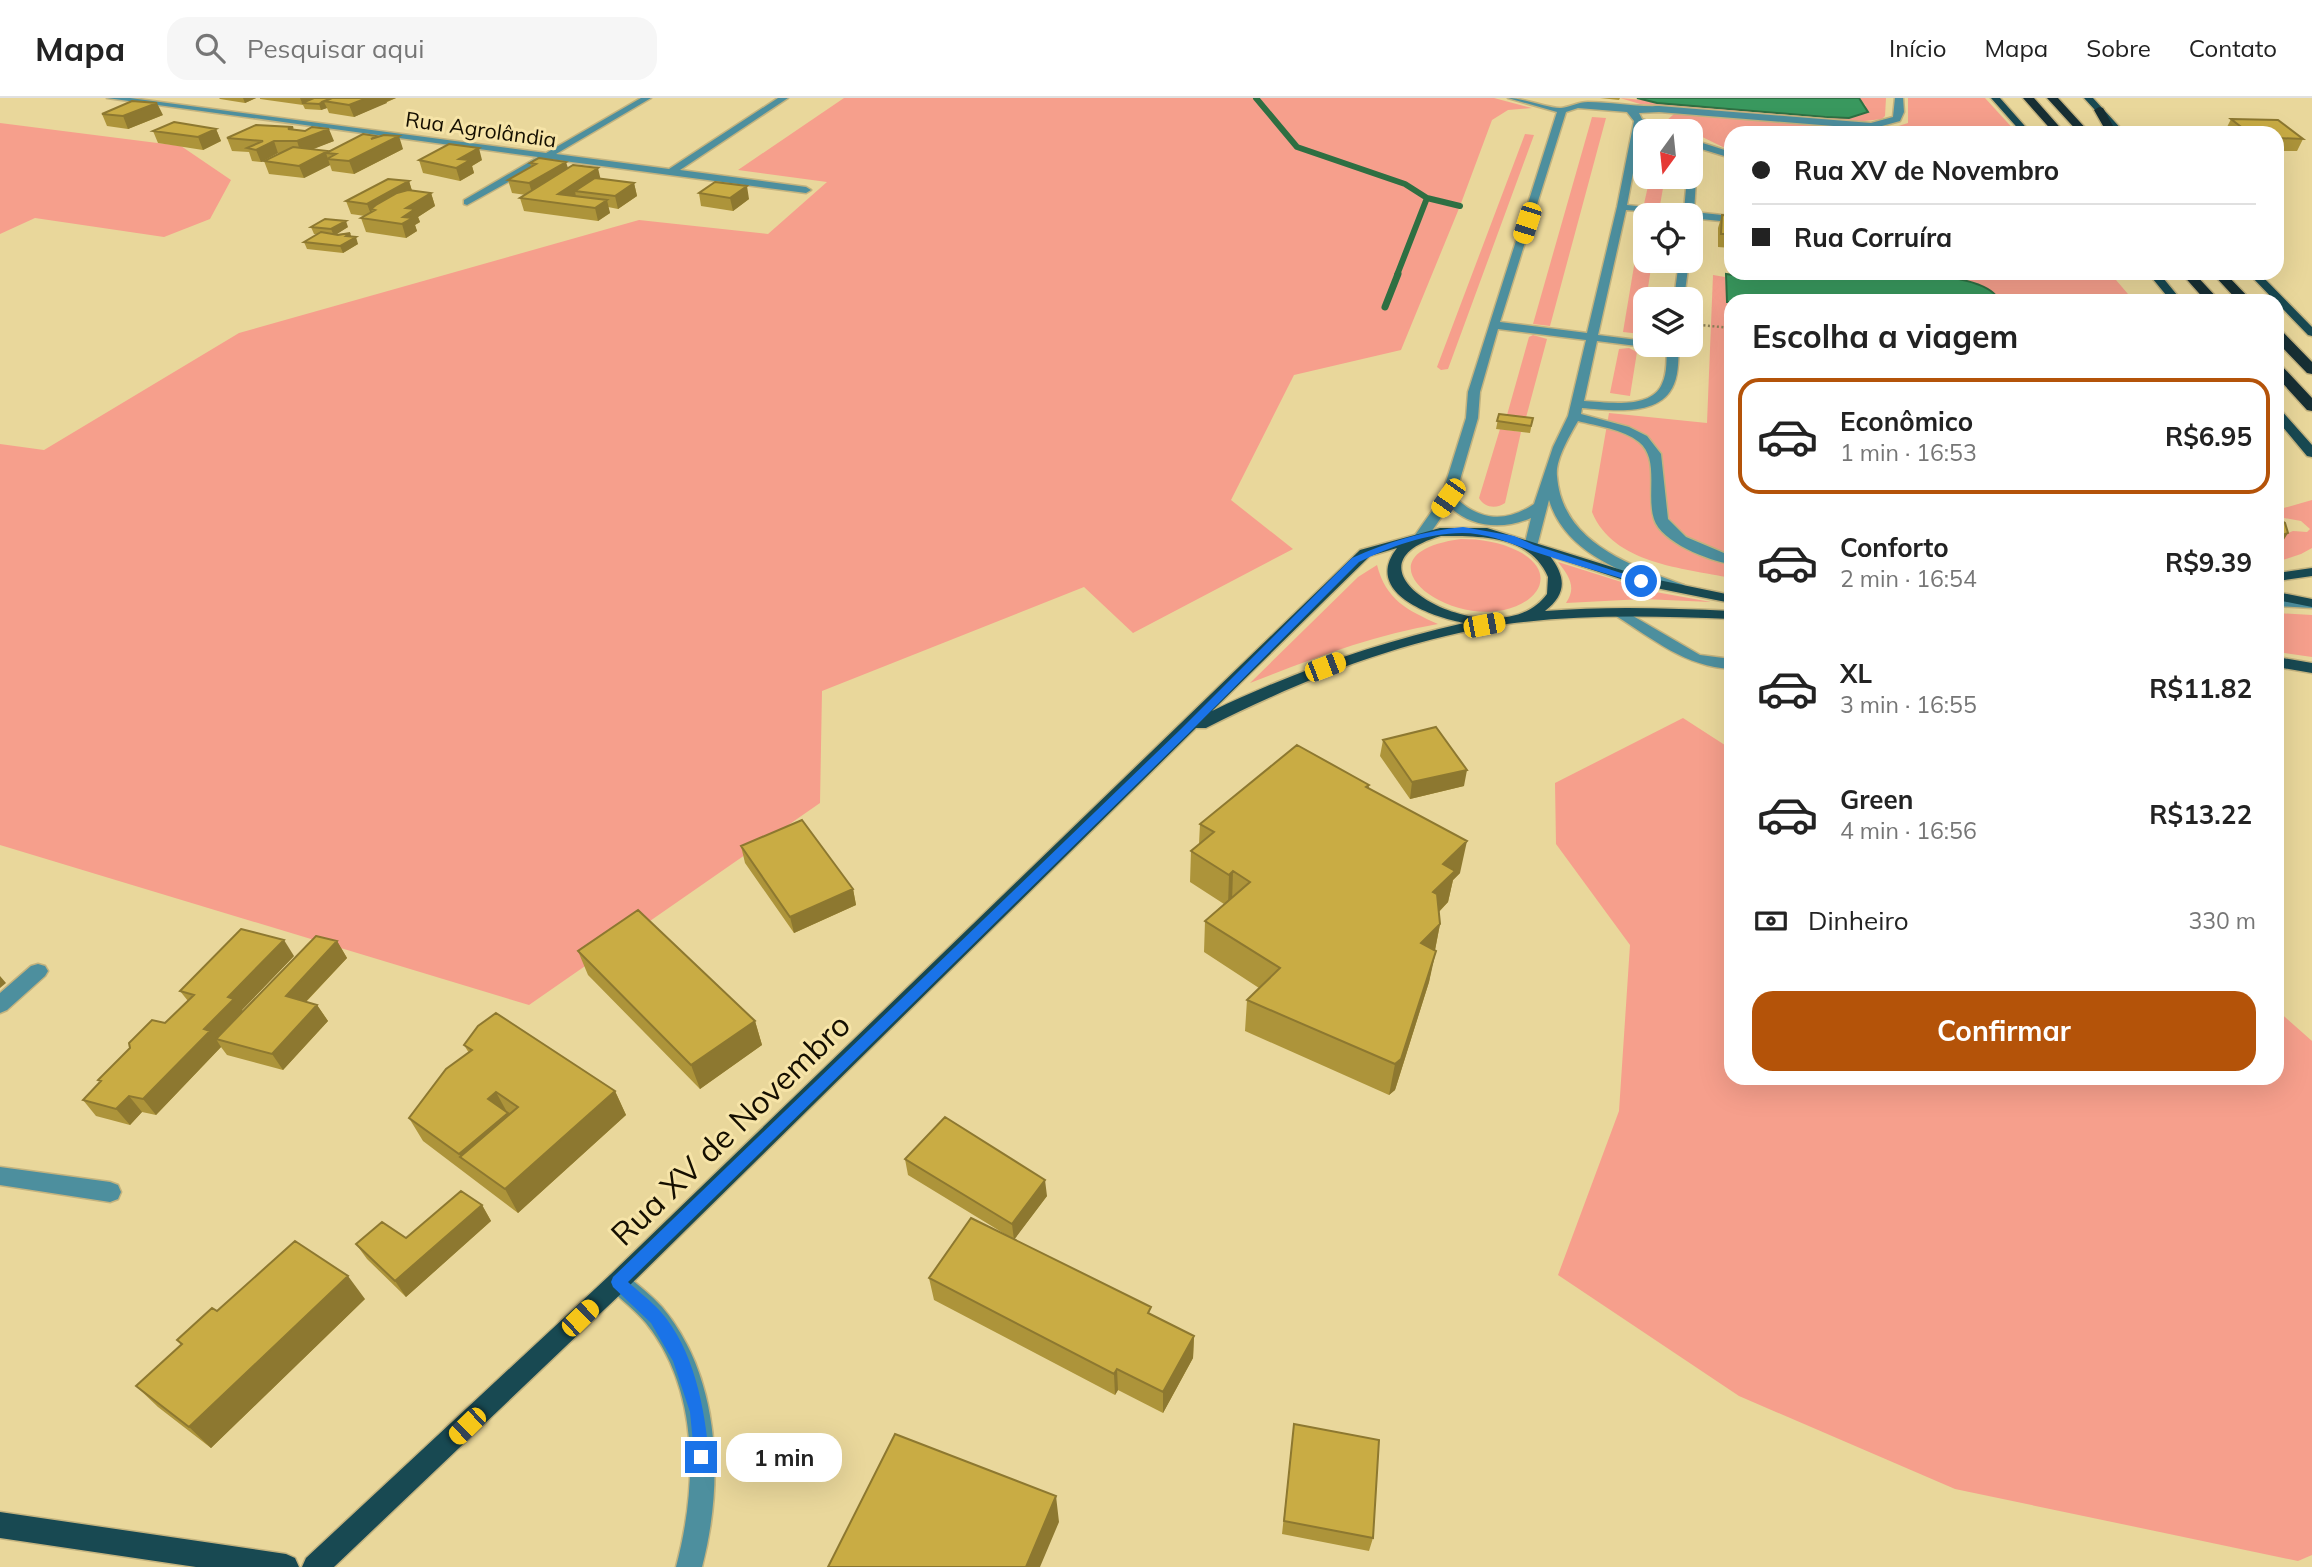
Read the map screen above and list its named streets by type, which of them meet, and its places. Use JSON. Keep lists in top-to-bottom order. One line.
{"streets":{"main road":["Rua XV de Novembro"],"street":["Rua Agrolândia"]},"north":"bottom","page":{"header":"Mapa","search":"Pesquisar aqui","nav":["Início","Mapa","Sobre","Contato"],"banner":["Rua XV de Novembro","Rua Corruíra"],"heading":"Escolha a viagem","list":[{"name":"Econômico","note":"1 min · 16:53","value":"R$6.95"},{"name":"Conforto","note":"2 min · 16:54","value":"R$9.39"},{"name":"XL","note":"3 min · 16:55","value":"R$11.82"},{"name":"Green","note":"4 min · 16:56","value":"R$13.22"}],"pay":["Dinheiro","330 m"],"buttons":"Confirmar","bubble":"1 min"}}
